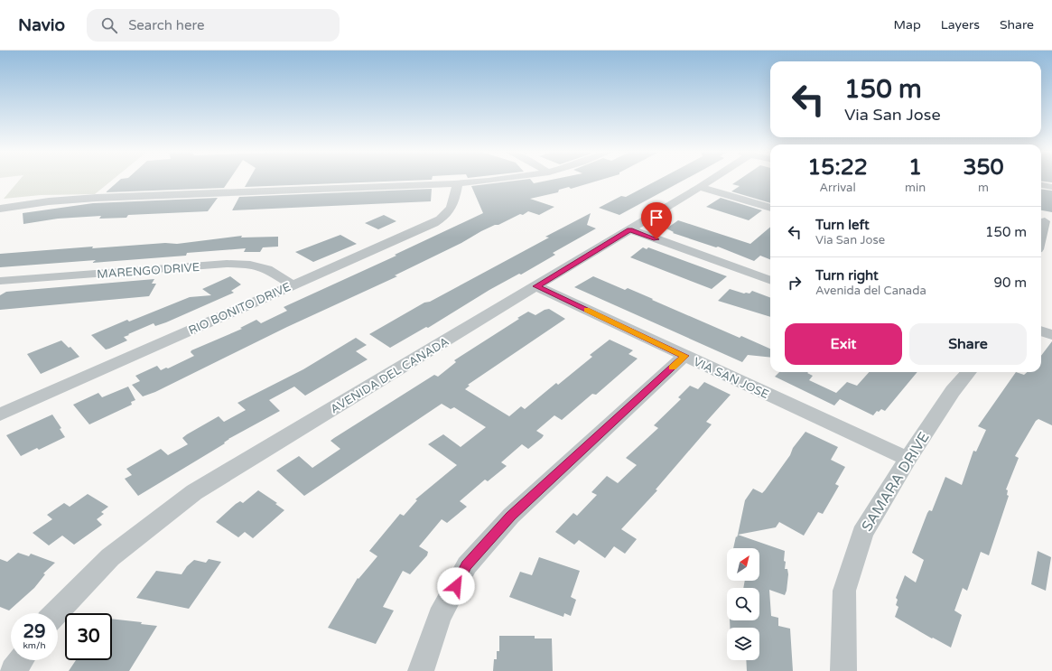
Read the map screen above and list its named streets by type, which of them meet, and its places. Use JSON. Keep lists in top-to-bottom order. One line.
{"streets":{"street":["MARENGO DRIVE","RIO BONITO DRIVE","AVENIDA DEL CANADA","VIA SAN JOSE","SAMARA DRIVE"]},"crossings":[["MARENGO DRIVE","RIO BONITO DRIVE"],["AVENIDA DEL CANADA","VIA SAN JOSE"],["VIA SAN JOSE","SAMARA DRIVE"]],"north":"top right","page":{"header":"Navio","search":"Search here","nav":["Map","Layers","Share"],"turn":["150 m","Via San Jose"],"eta":["15:22","Arrival","1","min","350","m"],"list":[{"name":"Turn left","note":"Via San Jose","value":"150 m"},{"name":"Turn right","note":"Avenida del Canada","value":"90 m"}],"buttons":["Exit","Share"],"speed":"29 km/h","limit":"30"}}
